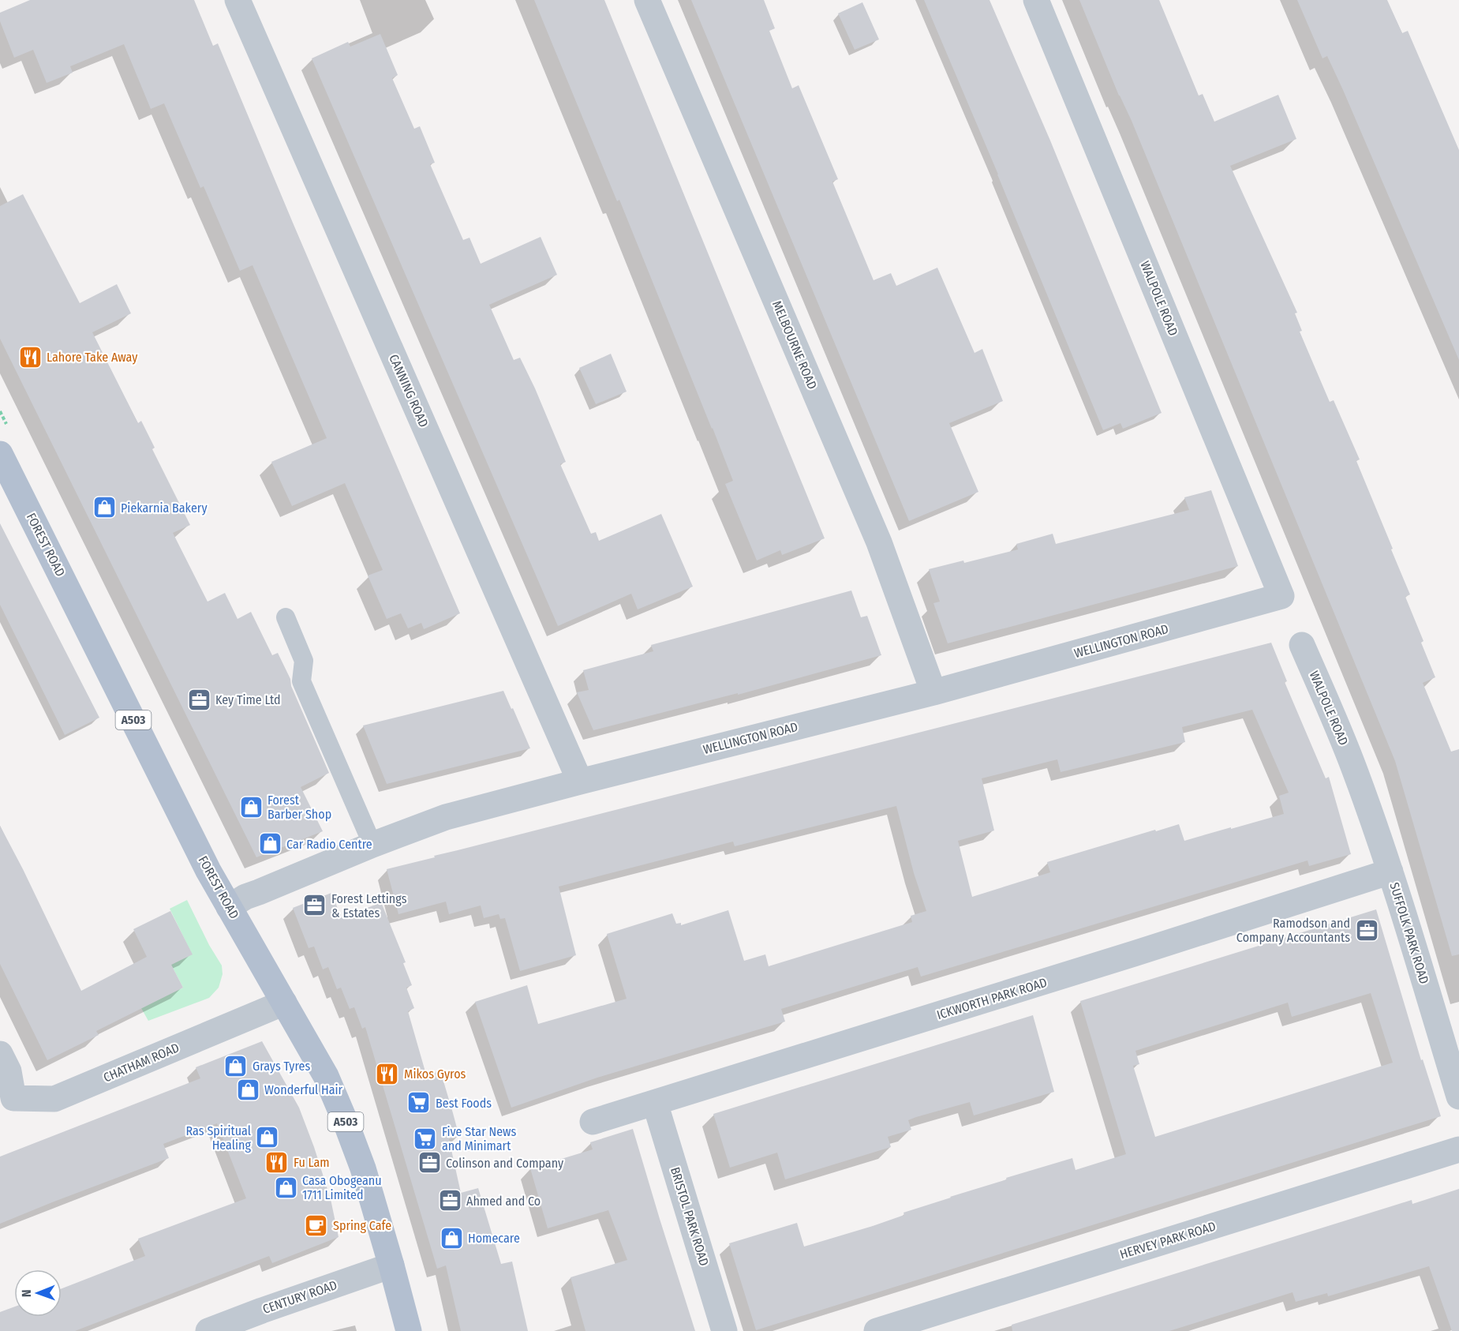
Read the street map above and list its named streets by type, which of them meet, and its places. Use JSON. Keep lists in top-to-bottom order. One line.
{"streets":{"main road":["FOREST ROAD","A503"],"street":["WALPOLE ROAD","MELBOURNE ROAD","CANNING ROAD","WELLINGTON ROAD","SUFFOLK PARK ROAD","ICKWORTH PARK ROAD","CHATHAM ROAD","BRISTOL PARK ROAD","HERVEY PARK ROAD","CENTURY ROAD"]},"crossings":[["WALPOLE ROAD","WELLINGTON ROAD"],["WALPOLE ROAD","SUFFOLK PARK ROAD"],["MELBOURNE ROAD","WELLINGTON ROAD"],["CANNING ROAD","WELLINGTON ROAD"],["FOREST ROAD","WELLINGTON ROAD"],["FOREST ROAD","CHATHAM ROAD"],["FOREST ROAD","CENTURY ROAD"],["SUFFOLK PARK ROAD","ICKWORTH PARK ROAD"],["ICKWORTH PARK ROAD","BRISTOL PARK ROAD"]],"places":{"restaurant":["Lahore Take Away","Mikos Gyros","Fu Lam"],"shop":["Piekarnia Bakery","Forest Barber Shop","Car Radio Centre","Grays Tyres","Wonderful Hair","Ras Spiritual Healing","Casa Obogeanu 1711 Limited","Homecare"],"office":["Key Time Ltd","Forest Lettings & Estates","Ramodson and Company Accountants","Colinson and Company","Ahmed and Co"],"supermarket":["Best Foods","Five Star News and Minimart"],"cafe":["Spring Cafe"]},"north":"left"}
